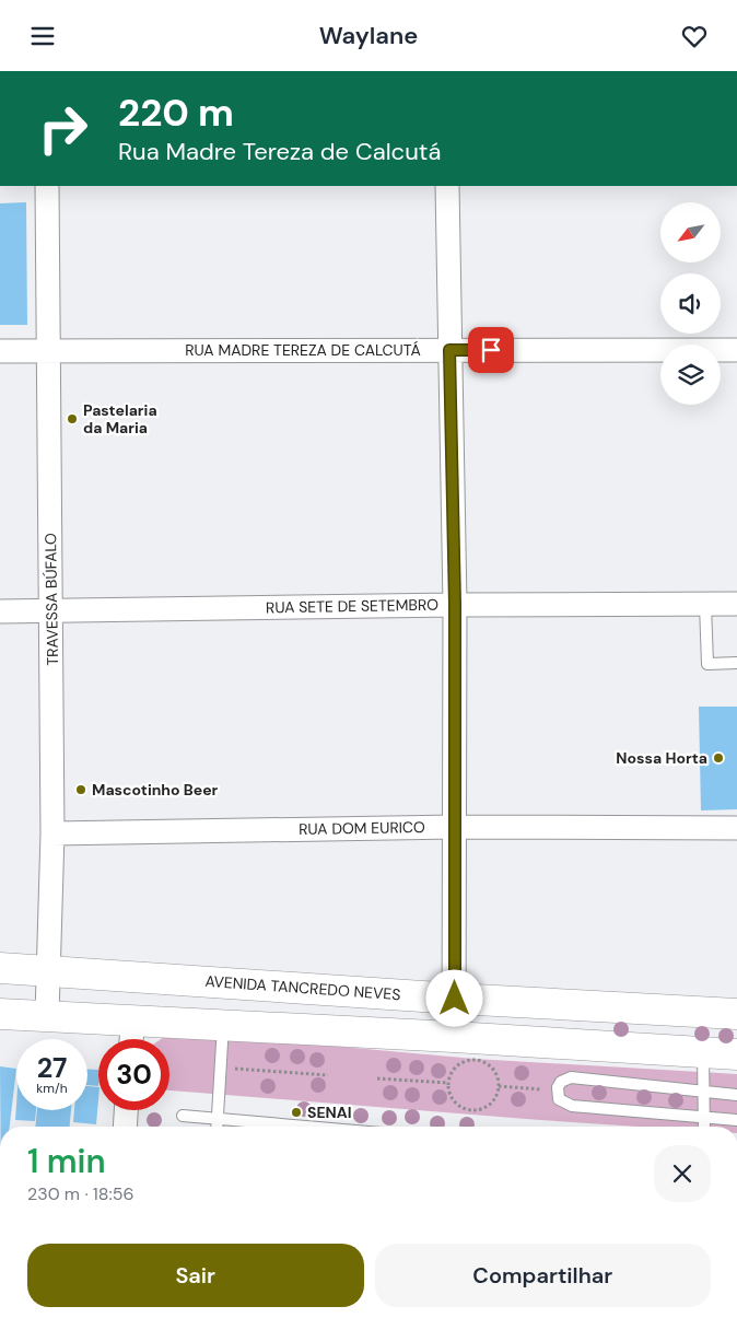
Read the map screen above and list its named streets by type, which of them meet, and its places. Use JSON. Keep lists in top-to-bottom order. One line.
{"streets":{"street":["RUA MADRE TEREZA DE CALCUTÁ","TRAVESSA BÚFALO","RUA SETE DE SETEMBRO","RUA DOM EURICO","AVENIDA TANCREDO NEVES"]},"crossings":[["RUA MADRE TEREZA DE CALCUTÁ","TRAVESSA BÚFALO"],["TRAVESSA BÚFALO","RUA SETE DE SETEMBRO"],["TRAVESSA BÚFALO","RUA DOM EURICO"],["TRAVESSA BÚFALO","AVENIDA TANCREDO NEVES"]],"places":["Pastelaria da Maria","Nossa Horta","Mascotinho Beer","SENAI"],"north":"bottom left","page":{"header":"Waylane","turn":["220 m","Rua Madre Tereza de Calcutá"],"speed":"27 km/h","limit":"30","heading":["1 min","230 m · 18:56"],"buttons":["Sair","Compartilhar"]}}
